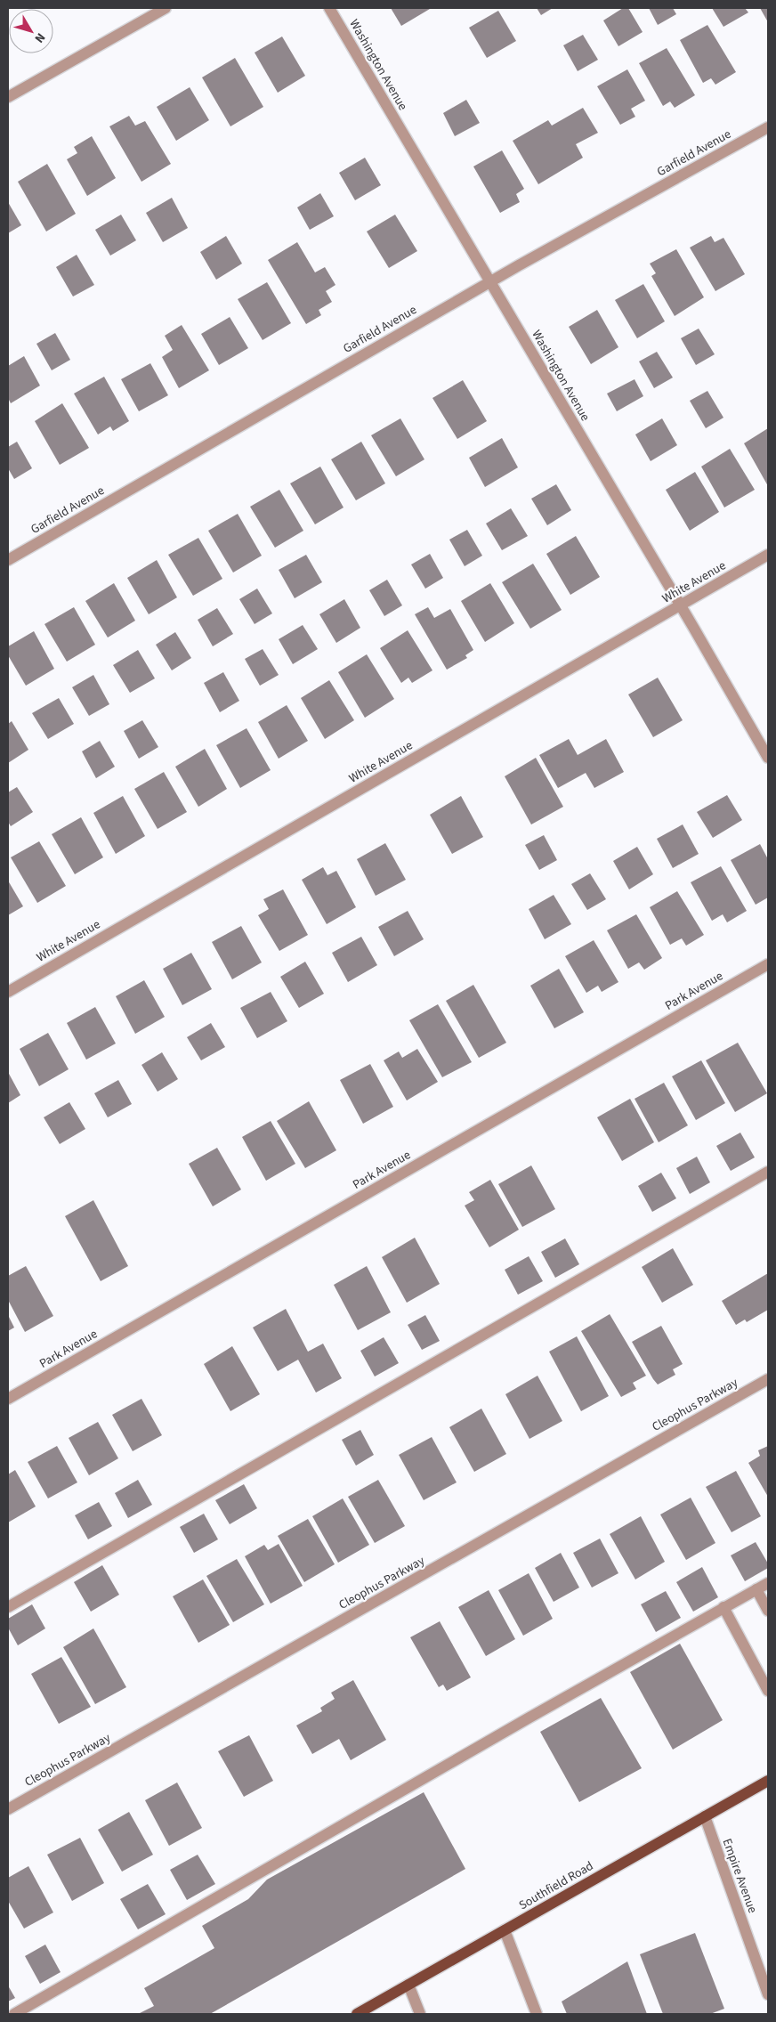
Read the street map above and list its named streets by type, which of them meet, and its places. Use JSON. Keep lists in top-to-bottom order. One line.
{"streets":{"main road":["Southfield Road"],"street":["Washington Avenue","Garfield Avenue","White Avenue","Park Avenue","Cleophus Parkway","Empire Avenue"]},"crossings":[["Washington Avenue","Garfield Avenue"],["Washington Avenue","White Avenue"],["Empire Avenue","Southfield Road"]],"north":"bottom right"}
